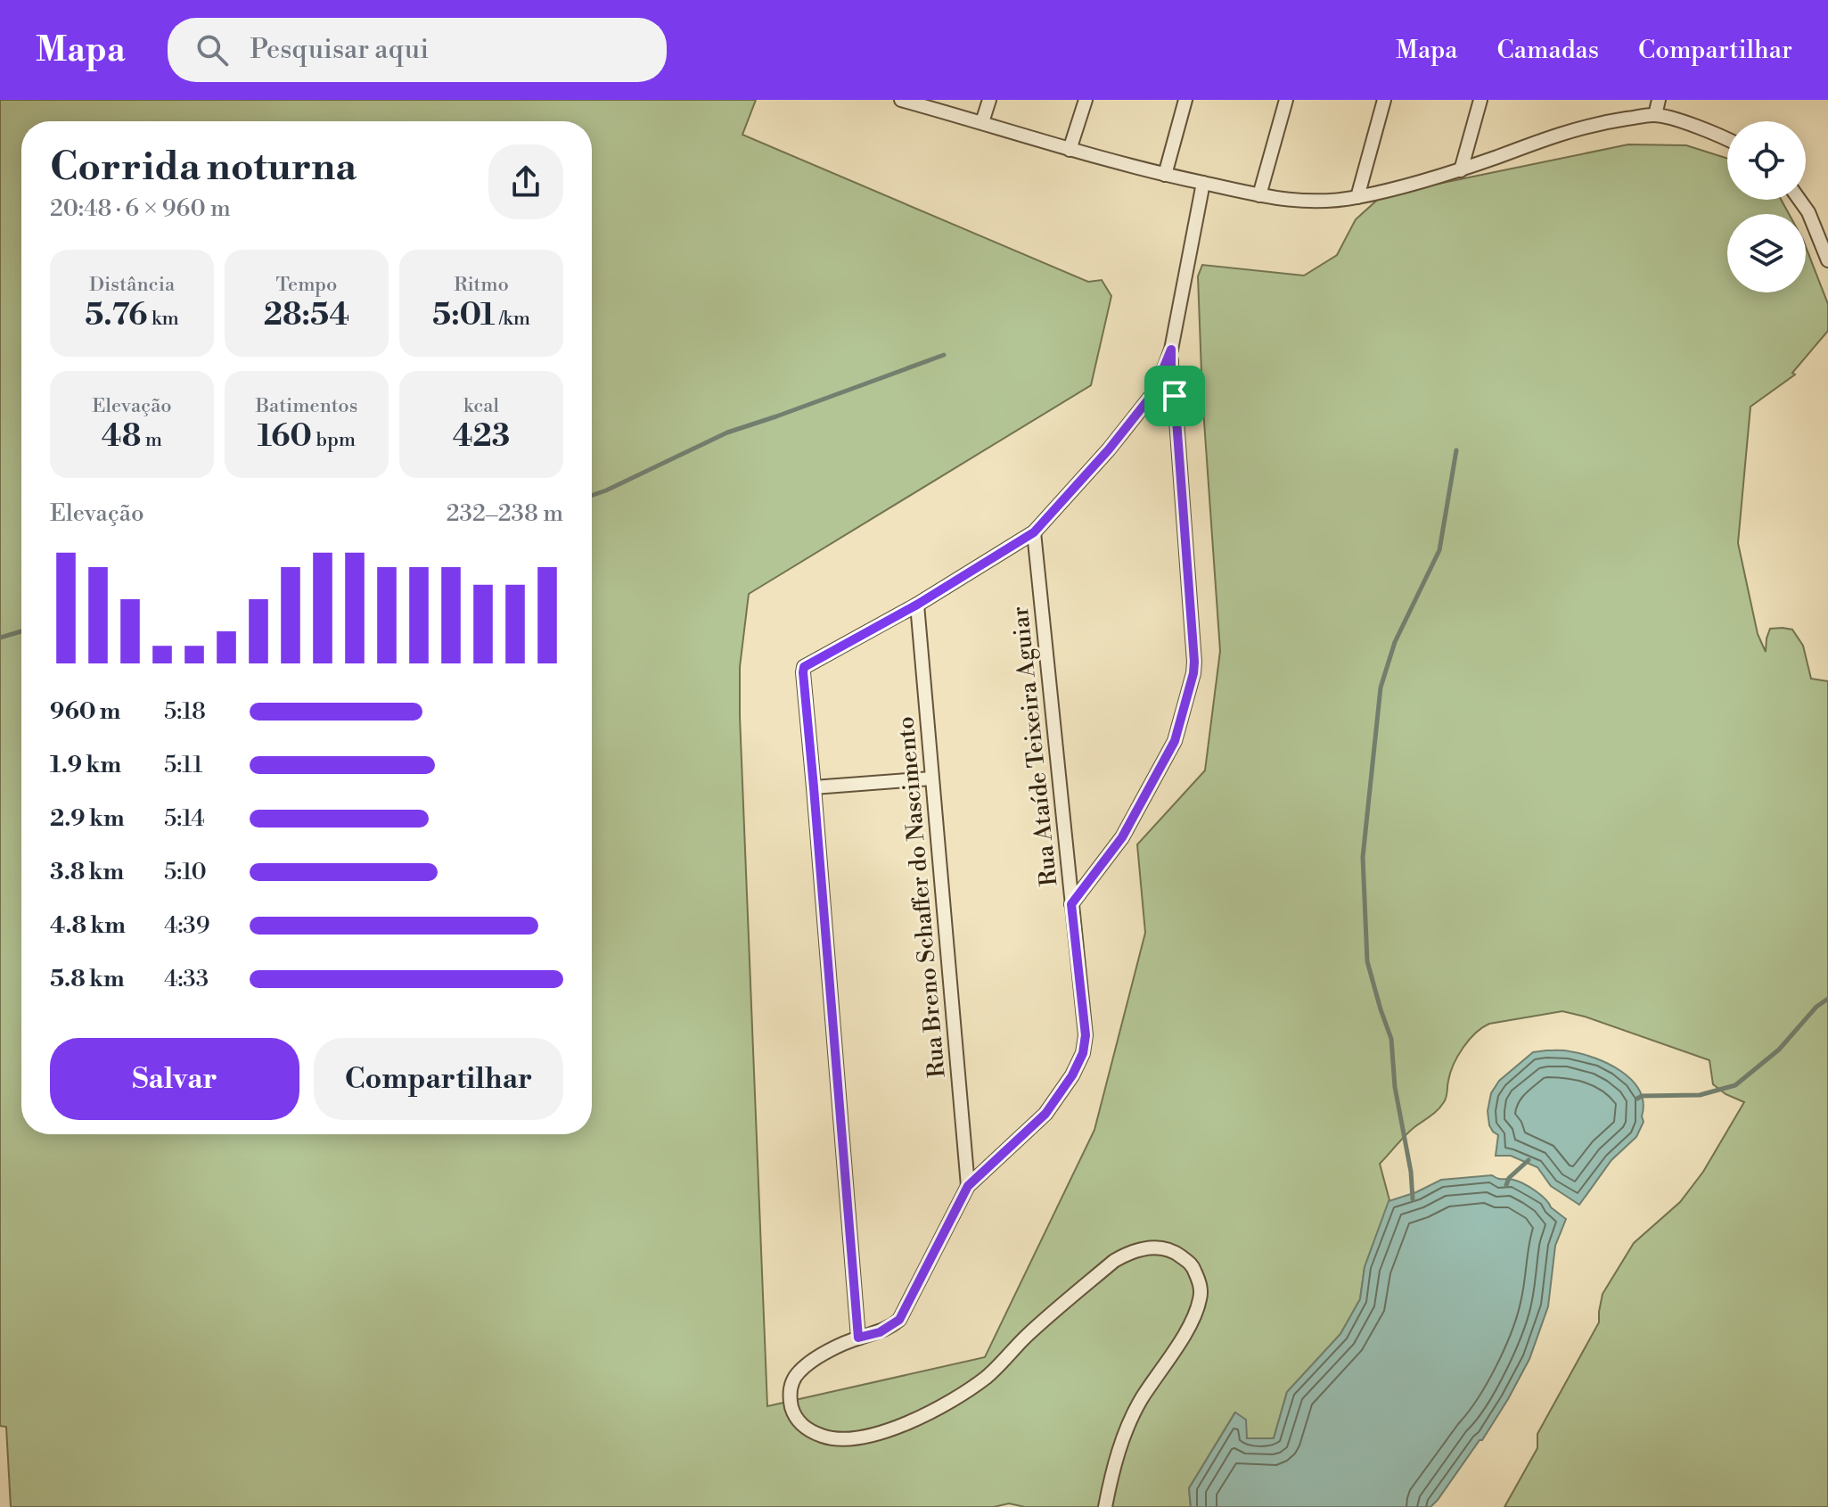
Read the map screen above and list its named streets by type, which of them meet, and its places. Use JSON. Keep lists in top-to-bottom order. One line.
{"streets":{"street":["Rua Ataíde Teixeira Aguiar","Rua Breno Schaffer do Nascimento"]},"crossings":[["Rua Ataíde Teixeira Aguiar","Rua Breno Schaffer do Nascimento"]],"page":{"header":"Mapa","search":"Pesquisar aqui","nav":["Mapa","Camadas","Compartilhar"],"heading":["Corrida noturna","20:48 · 6 × 960 m"],"stats":[["Distância","5.76 km"],["Tempo","28:54"],["Ritmo","5:01 /km"],["Elevação","48 m"],["Batimentos","160 bpm"],["kcal","423"]],"chart":["Elevação","232–238 m"],"list":[{"name":"960 m","note":"5:18"},{"name":"1.9 km","note":"5:11"},{"name":"2.9 km","note":"5:14"},{"name":"3.8 km","note":"5:10"},{"name":"4.8 km","note":"4:39"},{"name":"5.8 km","note":"4:33"}],"buttons":["Salvar","Compartilhar"]}}
